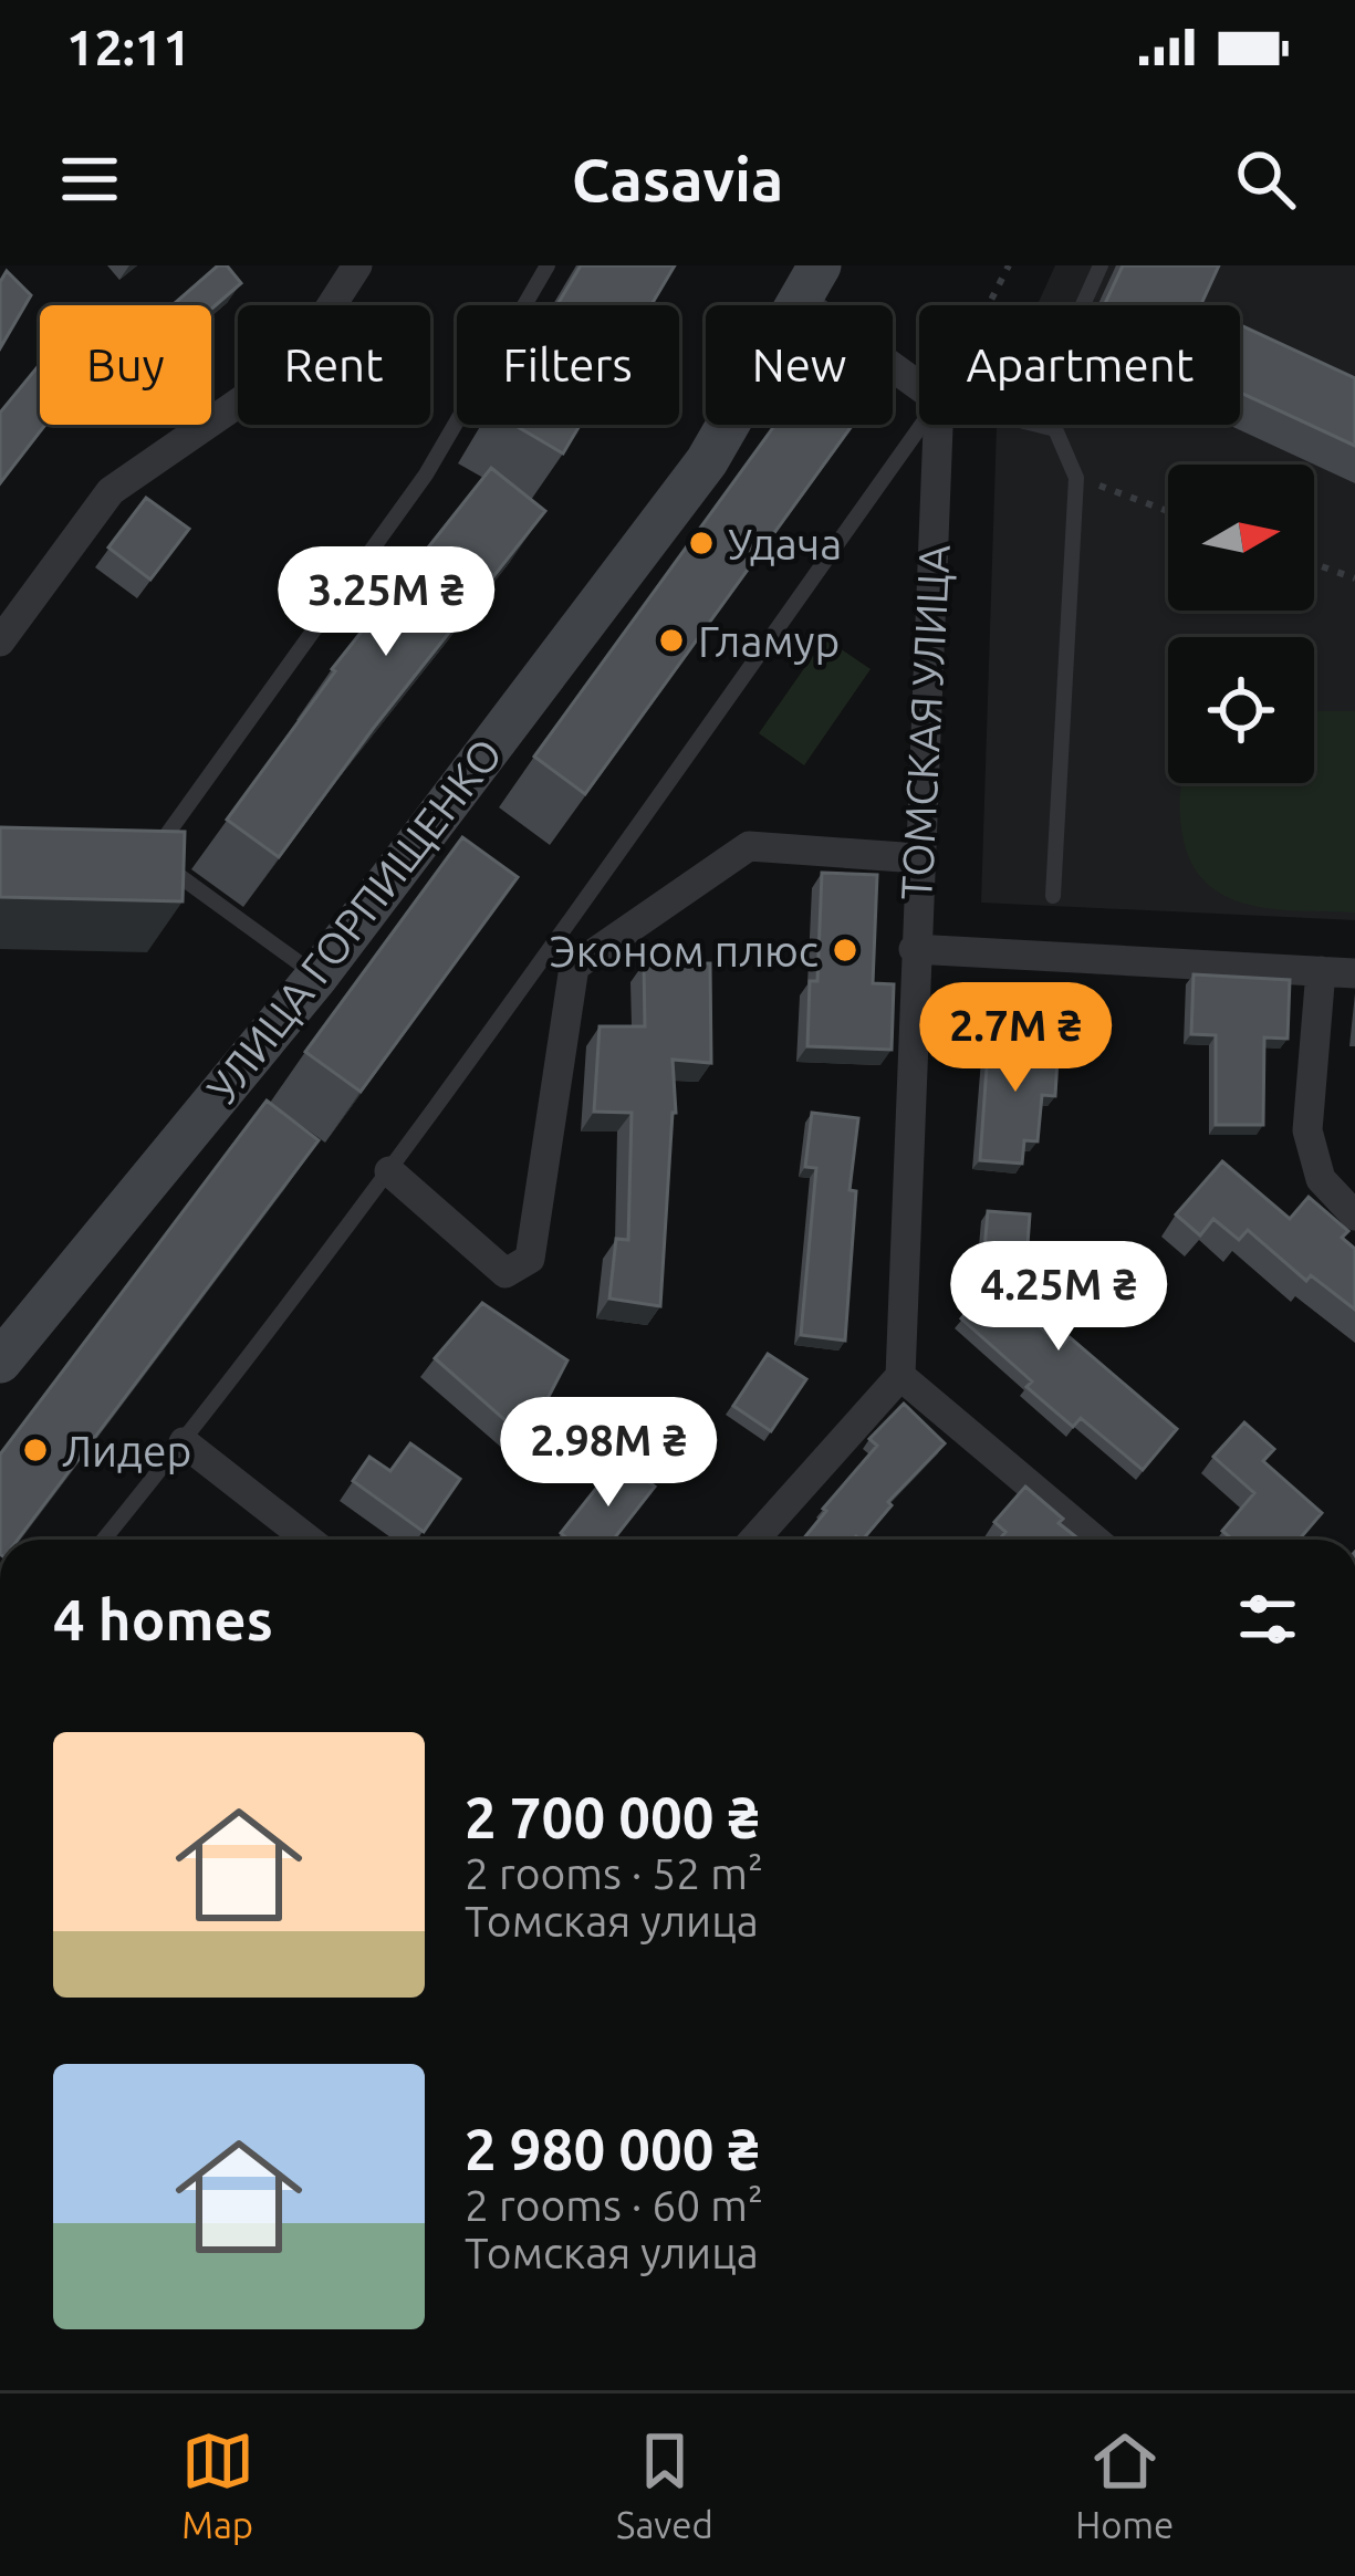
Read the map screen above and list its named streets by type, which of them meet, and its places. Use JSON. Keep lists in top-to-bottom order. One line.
{"streets":{"main road":["УЛИЦА ГОРПИЩЕНКО"],"street":["ТОМСКАЯ УЛИЦА"]},"places":["Удача","Гламур","Эконом плюс","Лидер"],"north":"right","page":{"status":"12:11","header":"Casavia","chip":["Buy","Rent","Filters","New","Apartment"],"price":["3.25M ₴","2.7M ₴","4.25M ₴","2.98M ₴"],"heading":"4 homes","list":[{"name":"2 700 000 ₴","note":"2 rooms · 52 m² · Томская улица"},{"name":"2 980 000 ₴","note":"2 rooms · 60 m² · Томская улица"}],"tabs":["Map","Saved","Home"]}}
